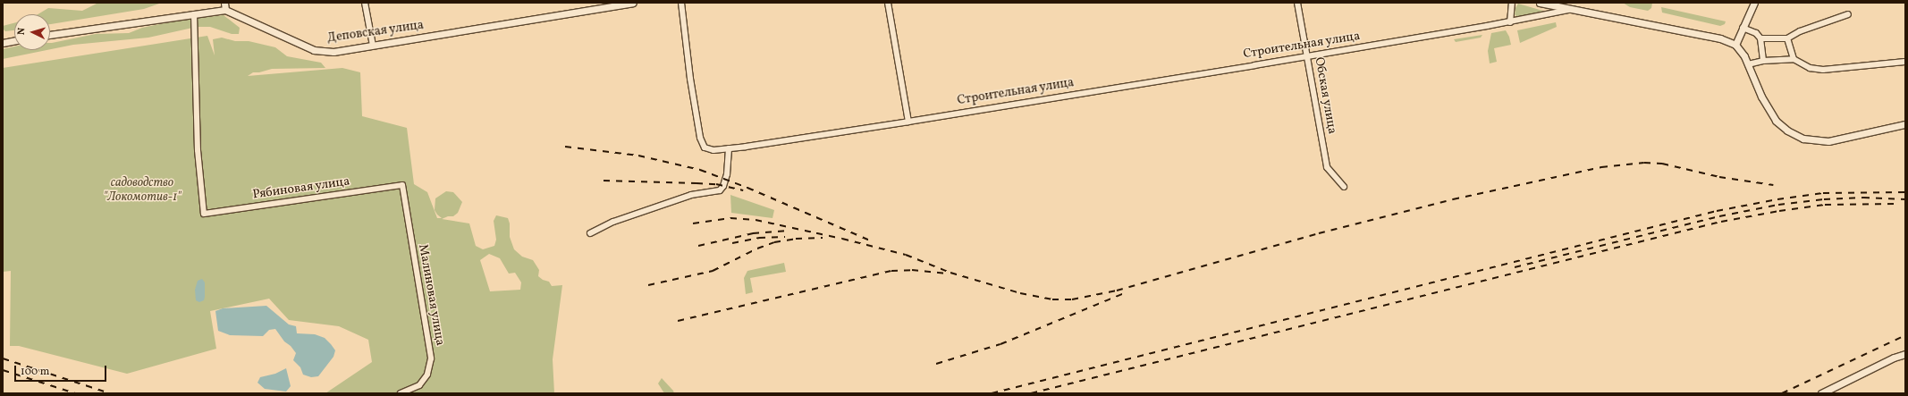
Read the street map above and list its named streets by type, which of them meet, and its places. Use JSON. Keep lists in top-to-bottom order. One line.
{"streets":{"street":["Деповская улица","Строительная улица","Обская улица","Рябиновая улица","Малиновая улица"]},"crossings":[["Строительная улица","Обская улица"],["Рябиновая улица","Малиновая улица"]],"parks":["садоводство \"Локомотив-1\""],"scale_bar":"100 m","north":"left"}
